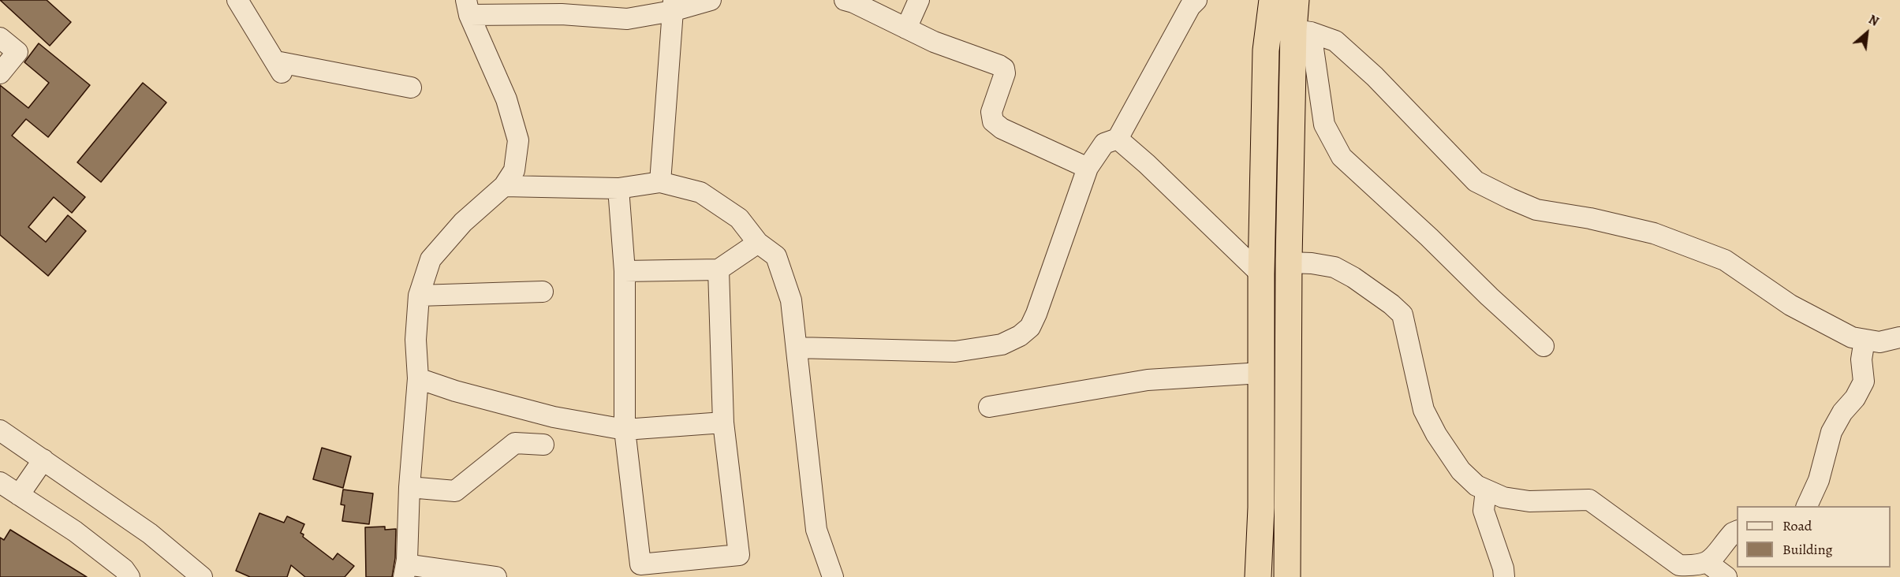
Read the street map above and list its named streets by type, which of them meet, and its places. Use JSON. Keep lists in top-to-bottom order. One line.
{"legend":["Road","Building"],"north":"top right"}
